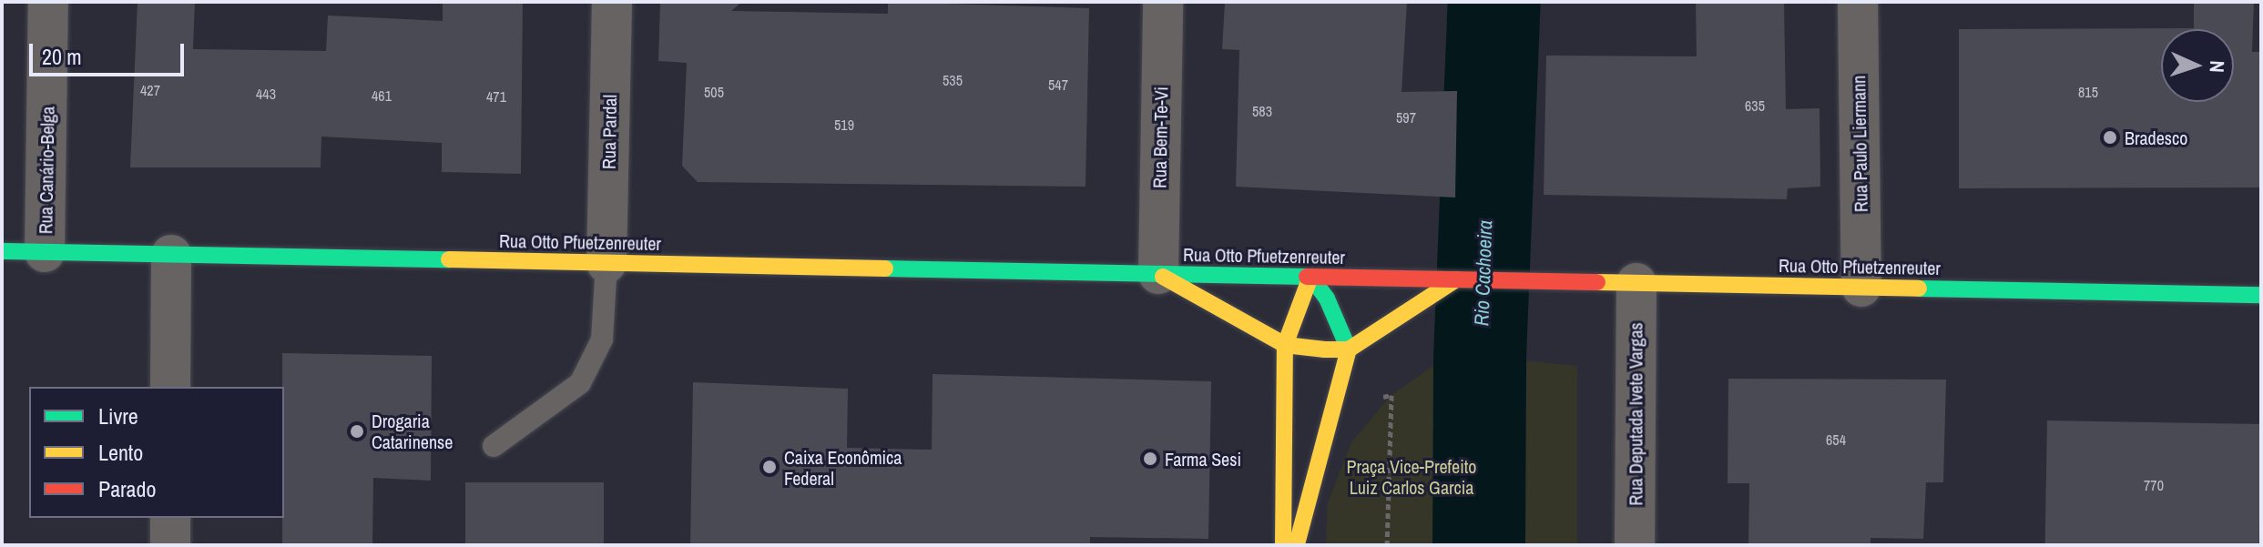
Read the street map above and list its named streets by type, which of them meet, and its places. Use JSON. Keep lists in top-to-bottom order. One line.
{"streets":{"main road":["Rua Otto Pfuetzenreuter"],"street":["Rua Pardal","Rua Bem-Te-Vi","Rua Paulo Liermann","Rua Canário-Belga","Rua Deputada Ivete Vargas"]},"crossings":[["Rua Pardal","Rua Otto Pfuetzenreuter"],["Rua Bem-Te-Vi","Rua Otto Pfuetzenreuter"],["Rua Paulo Liermann","Rua Otto Pfuetzenreuter"],["Rua Canário-Belga","Rua Otto Pfuetzenreuter"],["Rua Otto Pfuetzenreuter","Rua Deputada Ivete Vargas"]],"water":["Rio Cachoeira"],"parks":["Praça Vice-Prefeito Luiz Carlos Garcia"],"places":["Bradesco","Drogaria Catarinense","Farma Sesi","Caixa Econômica Federal"],"house_numbers":["535","547","427","505","815","443","461","471","635","583","597","519","654","770"],"legend":["Livre","Lento","Parado"],"scale_bar":"20 m","north":"right"}
